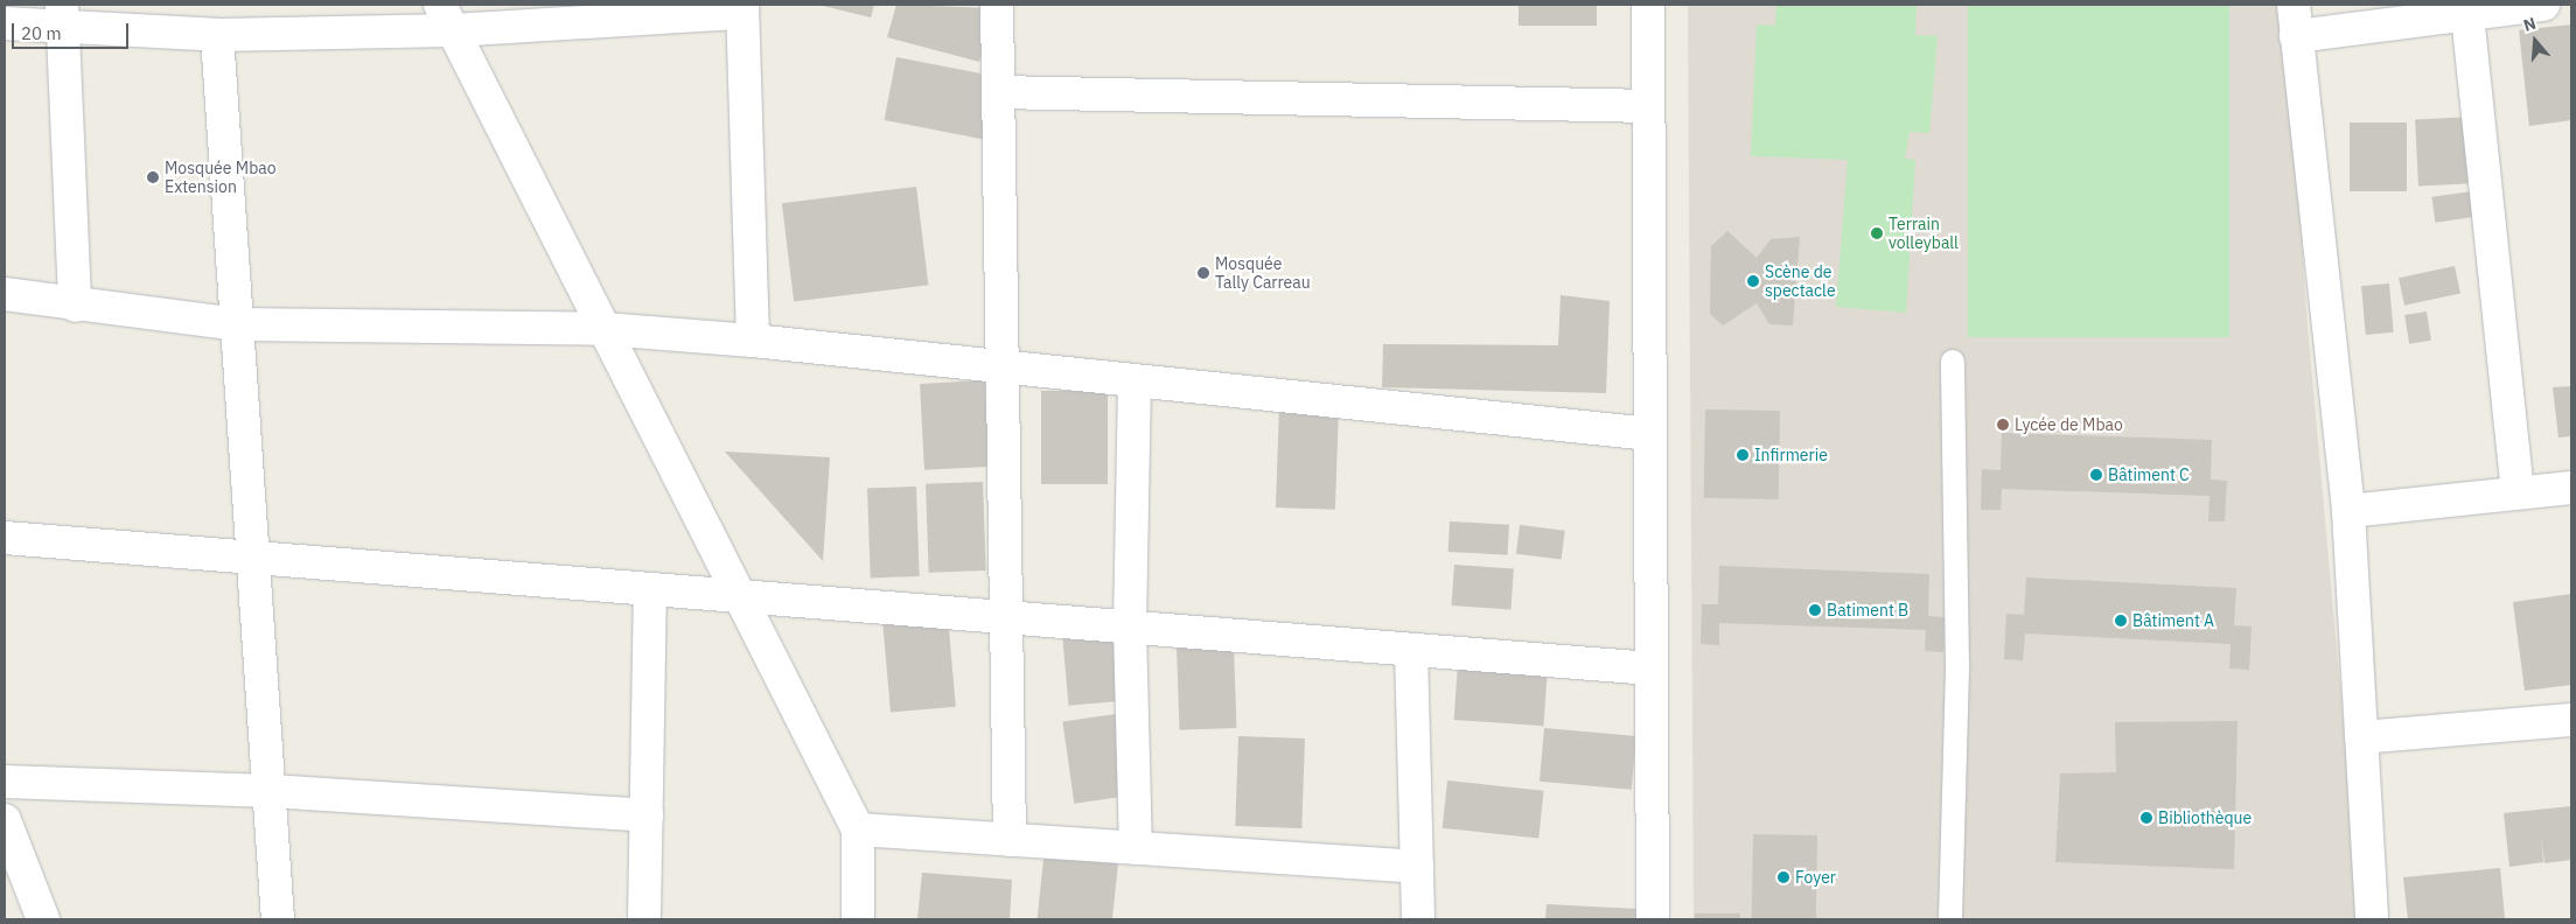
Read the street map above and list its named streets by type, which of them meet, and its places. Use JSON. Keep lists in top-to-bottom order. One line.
{"places":["Mosquée Mbao Extension","Terrain volleyball","Mosquée Tally Carreau","Scène de spectacle","Lycée de Mbao","Infirmerie","Bâtiment C","Batiment B","Bâtiment A","Bibliothèque","Foyer"],"scale_bar":"20 m","north":"top"}
